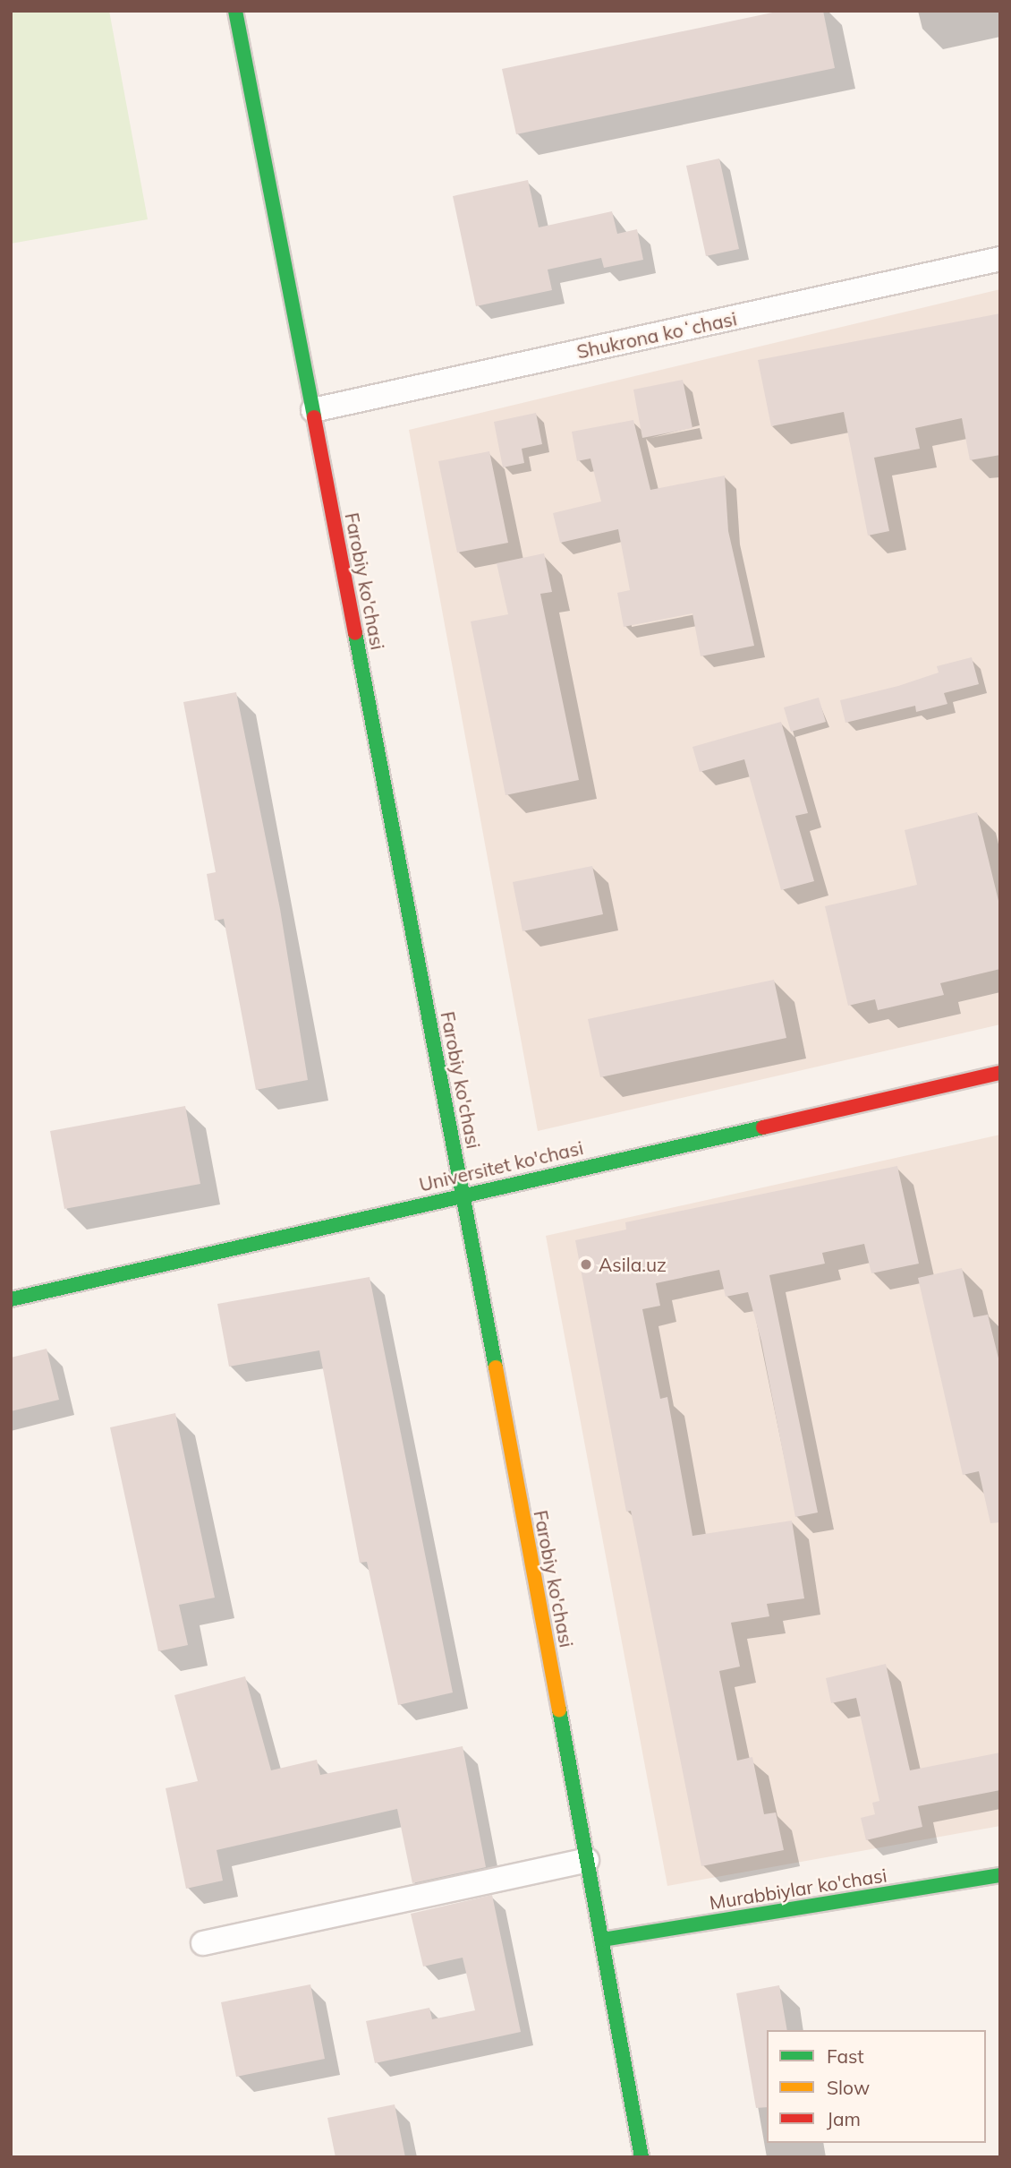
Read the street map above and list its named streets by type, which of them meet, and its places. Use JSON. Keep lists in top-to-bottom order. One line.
{"streets":{"main road":["Farobiy ko'chasi","Universitet ko'chasi","Murabbiylar ko'chasi"],"street":["Shukrona koʻchasi"]},"crossings":[["Shukrona koʻchasi","Farobiy ko'chasi"],["Farobiy ko'chasi","Universitet ko'chasi"],["Farobiy ko'chasi","Murabbiylar ko'chasi"]],"places":["Asila.uz"],"legend":["Fast","Slow","Jam"]}
